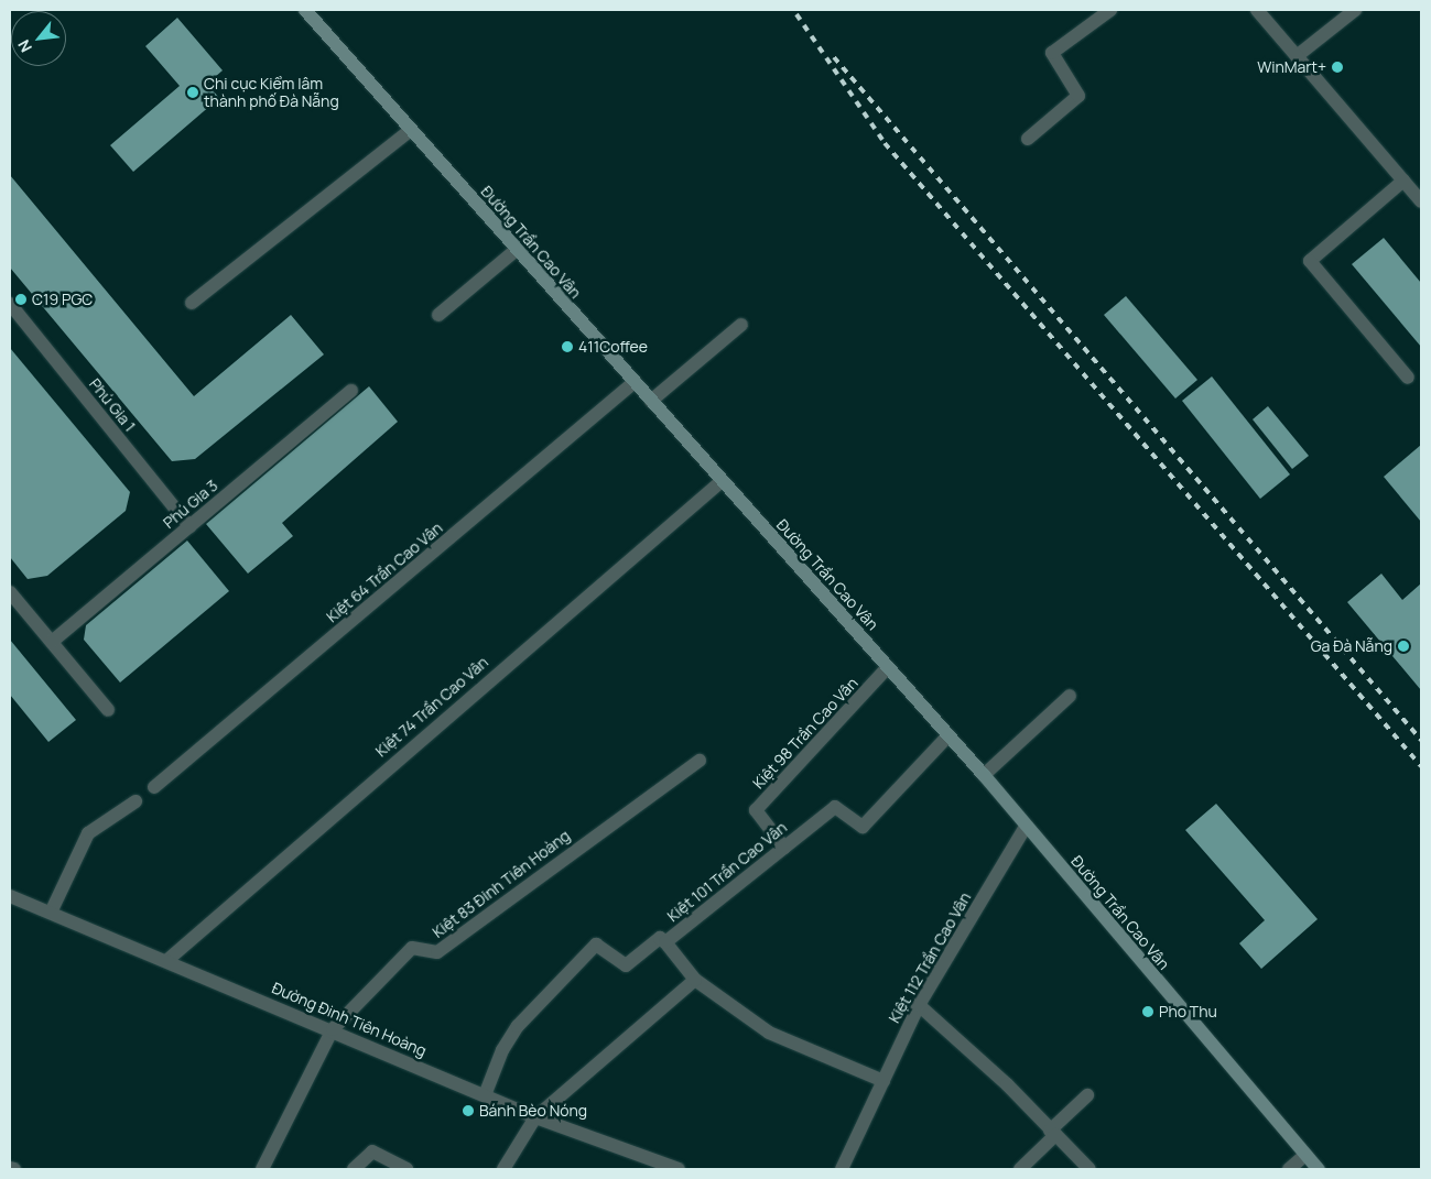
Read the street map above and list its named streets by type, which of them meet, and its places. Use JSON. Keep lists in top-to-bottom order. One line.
{"streets":{"main road":["Đường Trần Cao Vân"],"street":["Phú Gia 1","Phú Gia 3","Kiệt 64 Trần Cao Vân","Kiệt 74 Trần Cao Vân","Kiệt 98 Trần Cao Vân","Kiệt 101 Trần Cao Vân","Kiệt 83 Đinh Tiên Hoàng","Kiệt 112 Trần Cao Vân","Đường Đinh Tiên Hoàng"]},"crossings":[["Đường Trần Cao Vân","Kiệt 64 Trần Cao Vân"],["Đường Trần Cao Vân","Kiệt 74 Trần Cao Vân"],["Đường Trần Cao Vân","Kiệt 98 Trần Cao Vân"],["Đường Trần Cao Vân","Kiệt 101 Trần Cao Vân"],["Đường Trần Cao Vân","Kiệt 112 Trần Cao Vân"],["Phú Gia 1","Phú Gia 3"],["Kiệt 74 Trần Cao Vân","Đường Đinh Tiên Hoàng"],["Kiệt 98 Trần Cao Vân","Kiệt 101 Trần Cao Vân"],["Kiệt 101 Trần Cao Vân","Kiệt 112 Trần Cao Vân"],["Kiệt 83 Đinh Tiên Hoàng","Đường Đinh Tiên Hoàng"]],"places":["WinMart+","Chi cục Kiểm lâm thành phố Đà Nẵng","C19 PGC","411Coffee","Ga Đà Nẵng","Pho Thu","Bánh Bèo Nóng"],"north":"bottom left"}
